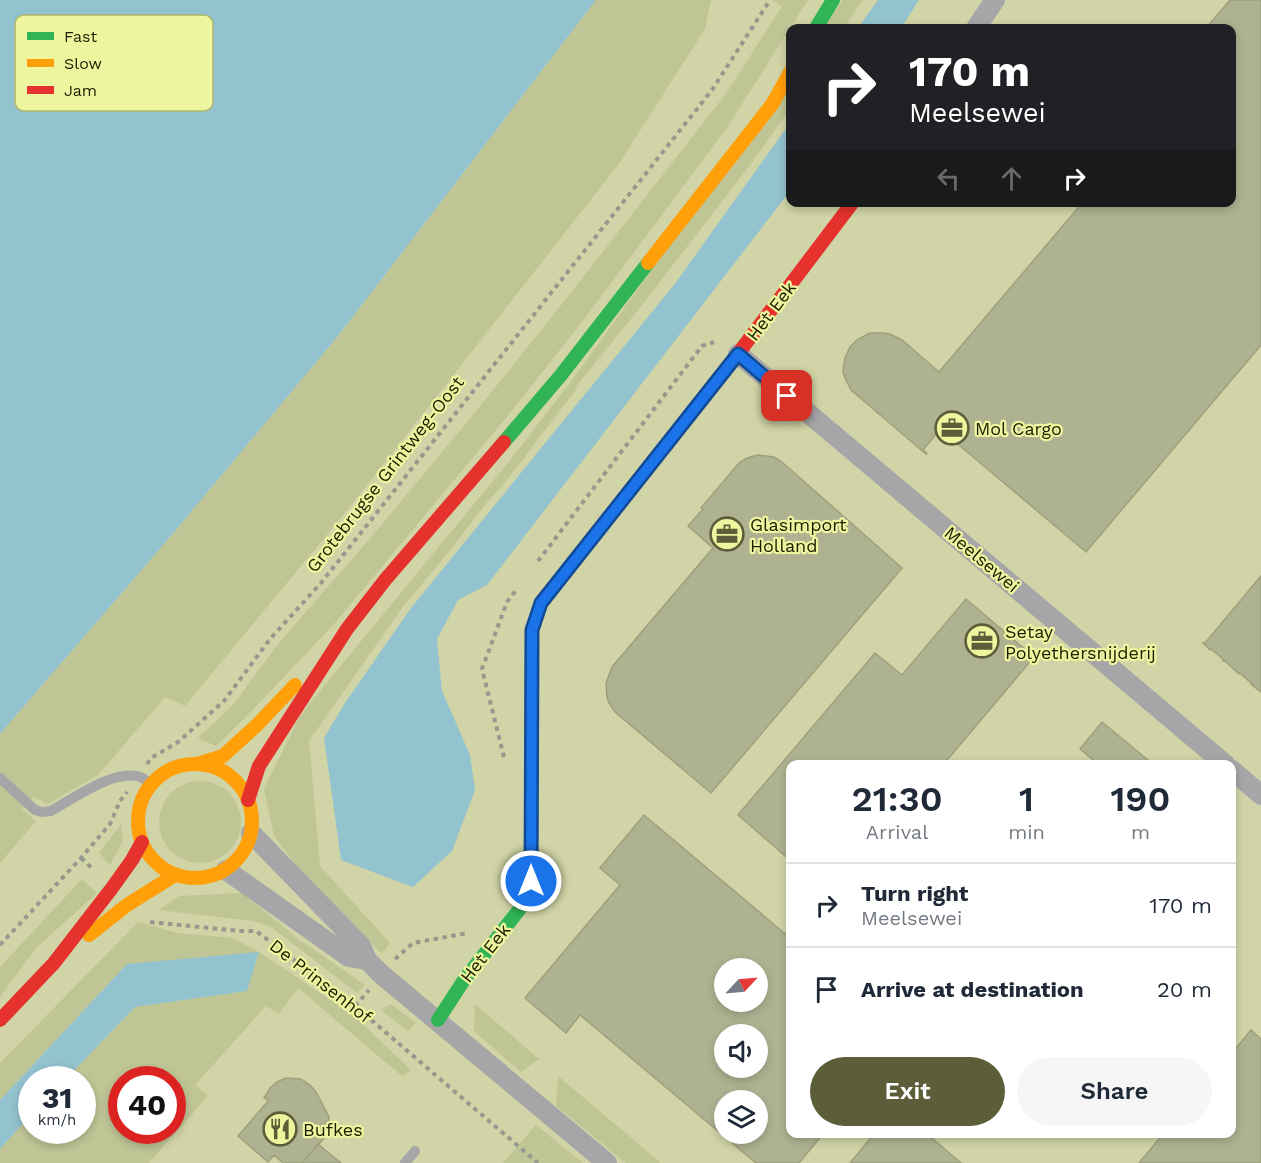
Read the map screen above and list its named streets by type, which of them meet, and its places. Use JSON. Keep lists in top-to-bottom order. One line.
{"streets":{"street":["Het Eek","Meelsewei","De Prinsenhof"],"path":["Grotebrugse Grintweg-Oost"]},"crossings":[["Het Eek","Meelsewei"],["Het Eek","De Prinsenhof"]],"places":{"office":["Mol Cargo","Glasimport Holland","Setay Polyethersnijderij"],"restaurant":["Bufkes"]},"legend":["Fast","Slow","Jam"],"north":"top right","page":{"turn":["170 m","Meelsewei"],"eta":["21:30","Arrival","1","min","190","m"],"list":[{"name":"Turn right","note":"Meelsewei","value":"170 m"},{"name":"Arrive at destination","value":"20 m"}],"buttons":["Exit","Share"],"speed":"31 km/h","limit":"40"}}
